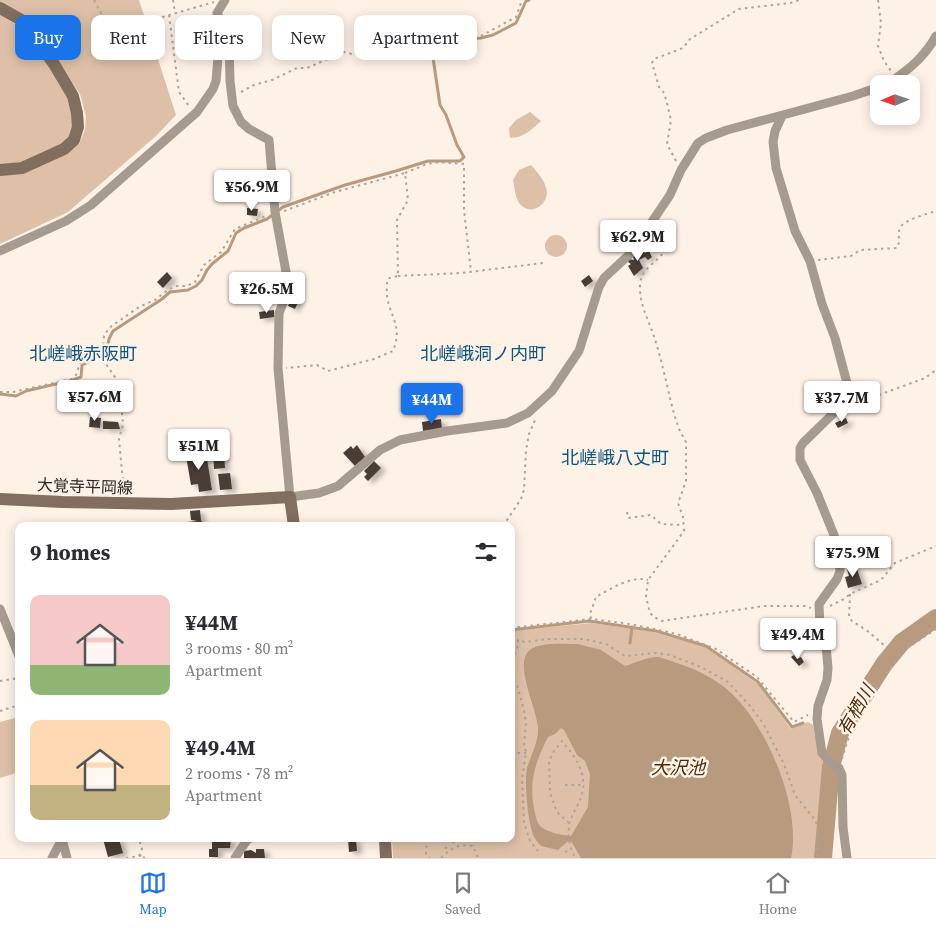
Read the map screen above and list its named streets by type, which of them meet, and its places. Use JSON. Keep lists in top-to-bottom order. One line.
{"streets":{"main road":["大覚寺平岡線"]},"districts":["北嵯峨赤阪町","北嵯峨洞ノ内町","北嵯峨八丈町"],"water":["有栖川","大沢池"],"north":"left","page":{"chip":["Buy","Rent","Filters","New","Apartment"],"price":["¥56.9M","¥62.9M","¥26.5M","¥57.6M","¥37.7M","¥44M","¥51M","¥75.9M","¥49.4M"],"heading":"9 homes","list":[{"name":"¥44M","note":"3 rooms · 80 m² · Apartment"},{"name":"¥49.4M","note":"2 rooms · 78 m² · Apartment"}],"tabs":["Map","Saved","Home"]}}
